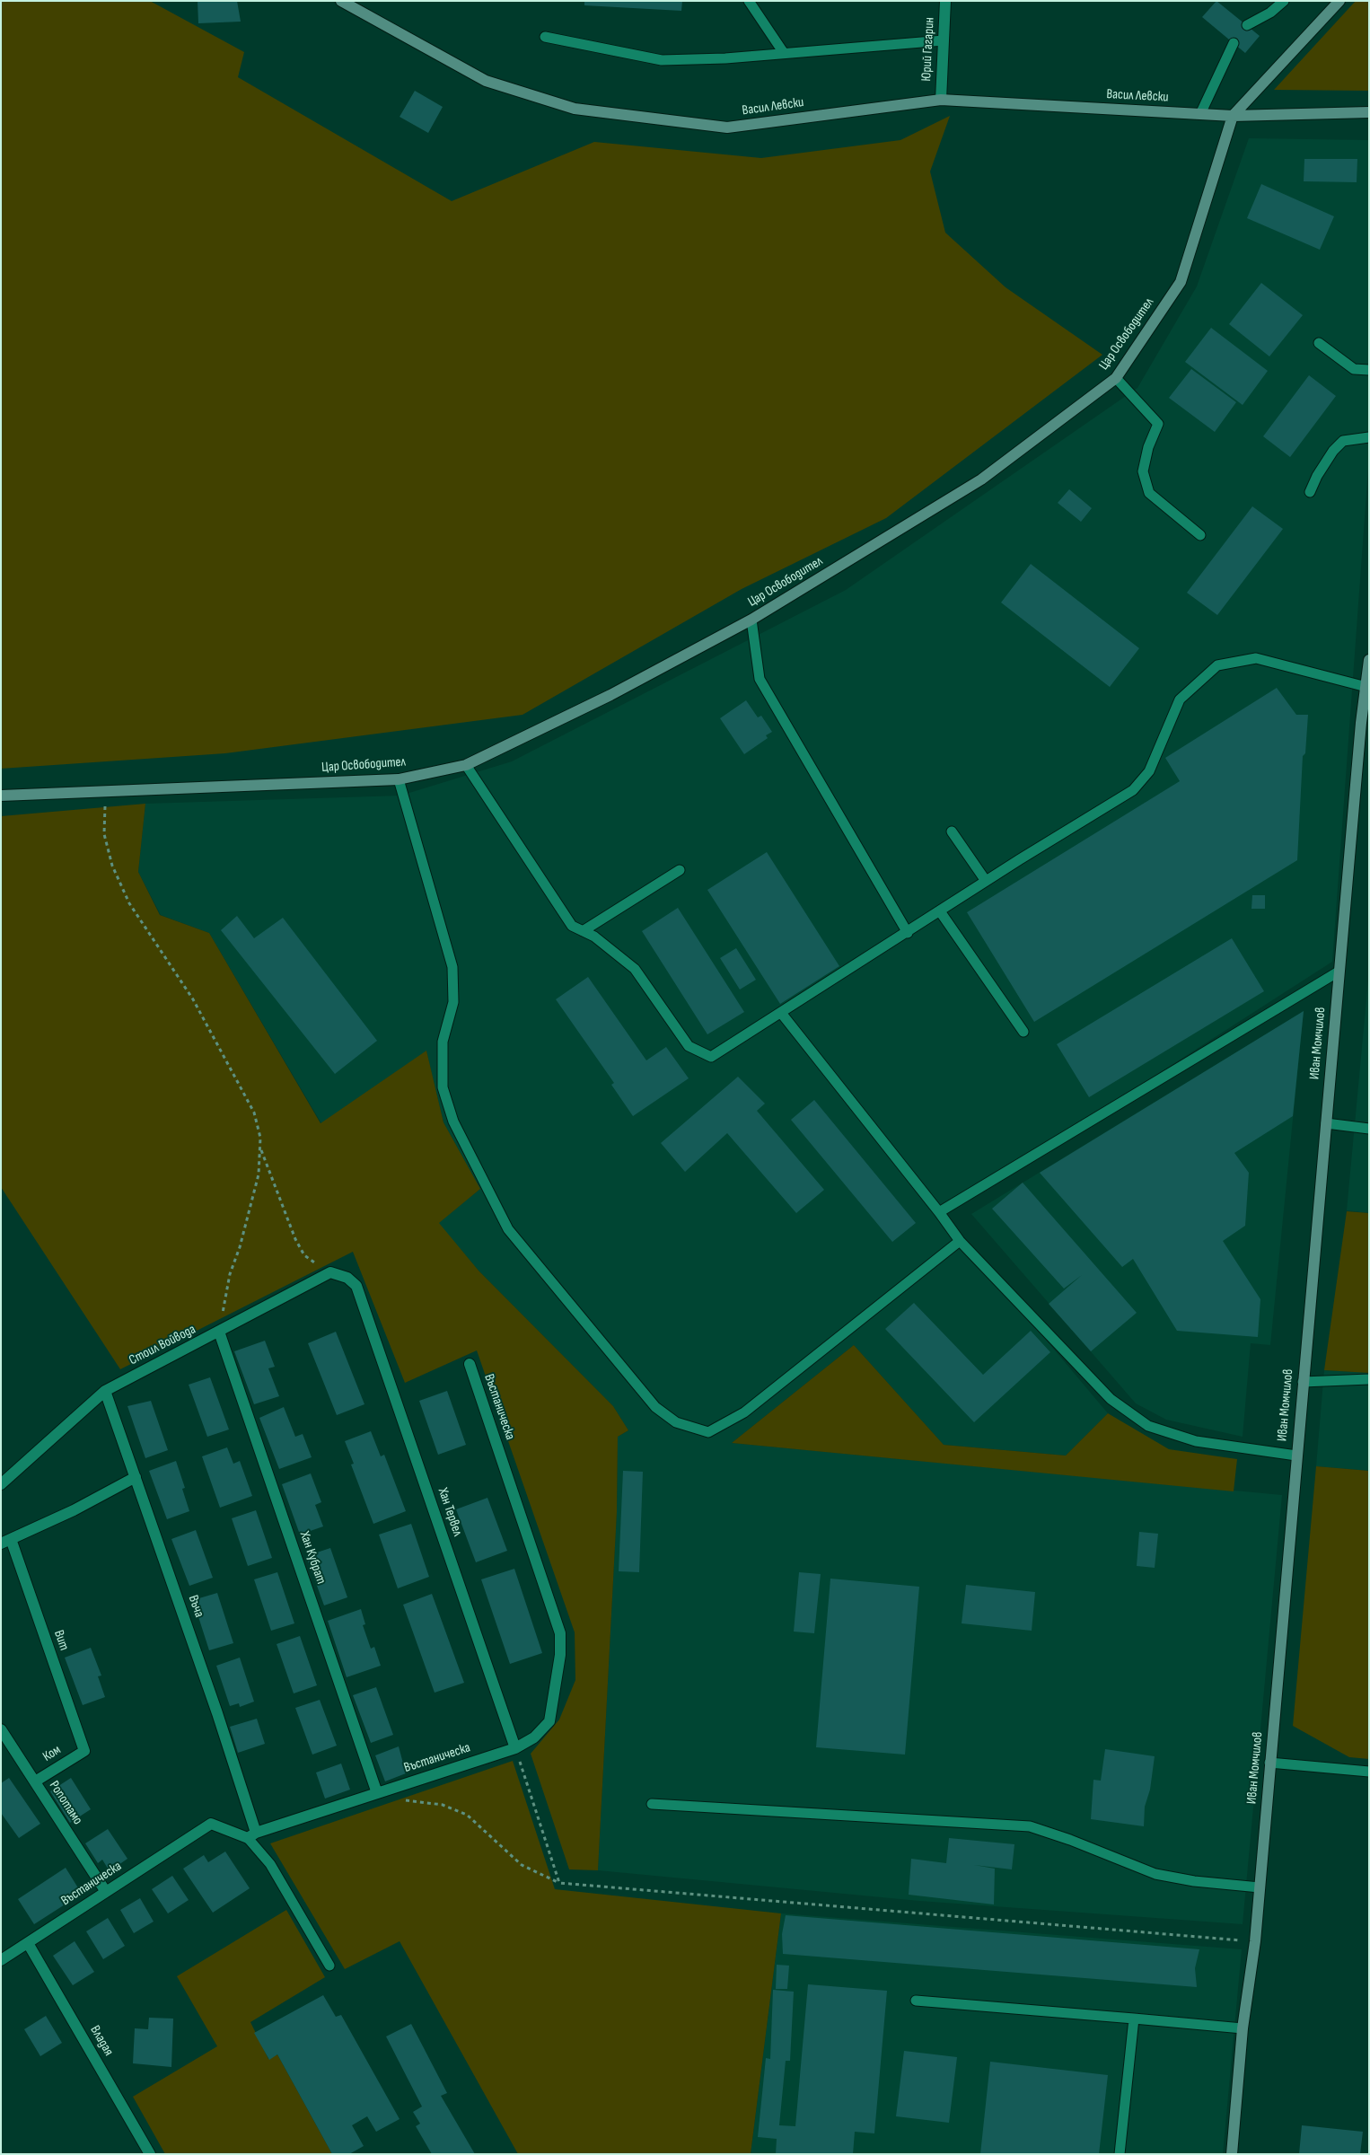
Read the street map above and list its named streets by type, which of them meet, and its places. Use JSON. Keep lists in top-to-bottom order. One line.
{"streets":{"street":["Юрий Гагарин","Васил Левски","Цар Освободител","Иван Момчилов","Стоил Войвода","Въстаническа","Хан Тервел","Хан Кубрат","Въча","Вит","Ком","Ропотамо","Владая"]},"crossings":[["Юрий Гагарин","Васил Левски"],["Васил Левски","Цар Освободител"],["Стоил Войвода","Хан Тервел"],["Стоил Войвода","Хан Кубрат"],["Стоил Войвода","Въча"],["Въстаническа","Хан Тервел"],["Въстаническа","Хан Кубрат"],["Въстаническа","Въча"],["Въстаническа","Ропотамо"],["Въстаническа","Владая"],["Вит","Ком"],["Ком","Ропотамо"]]}
